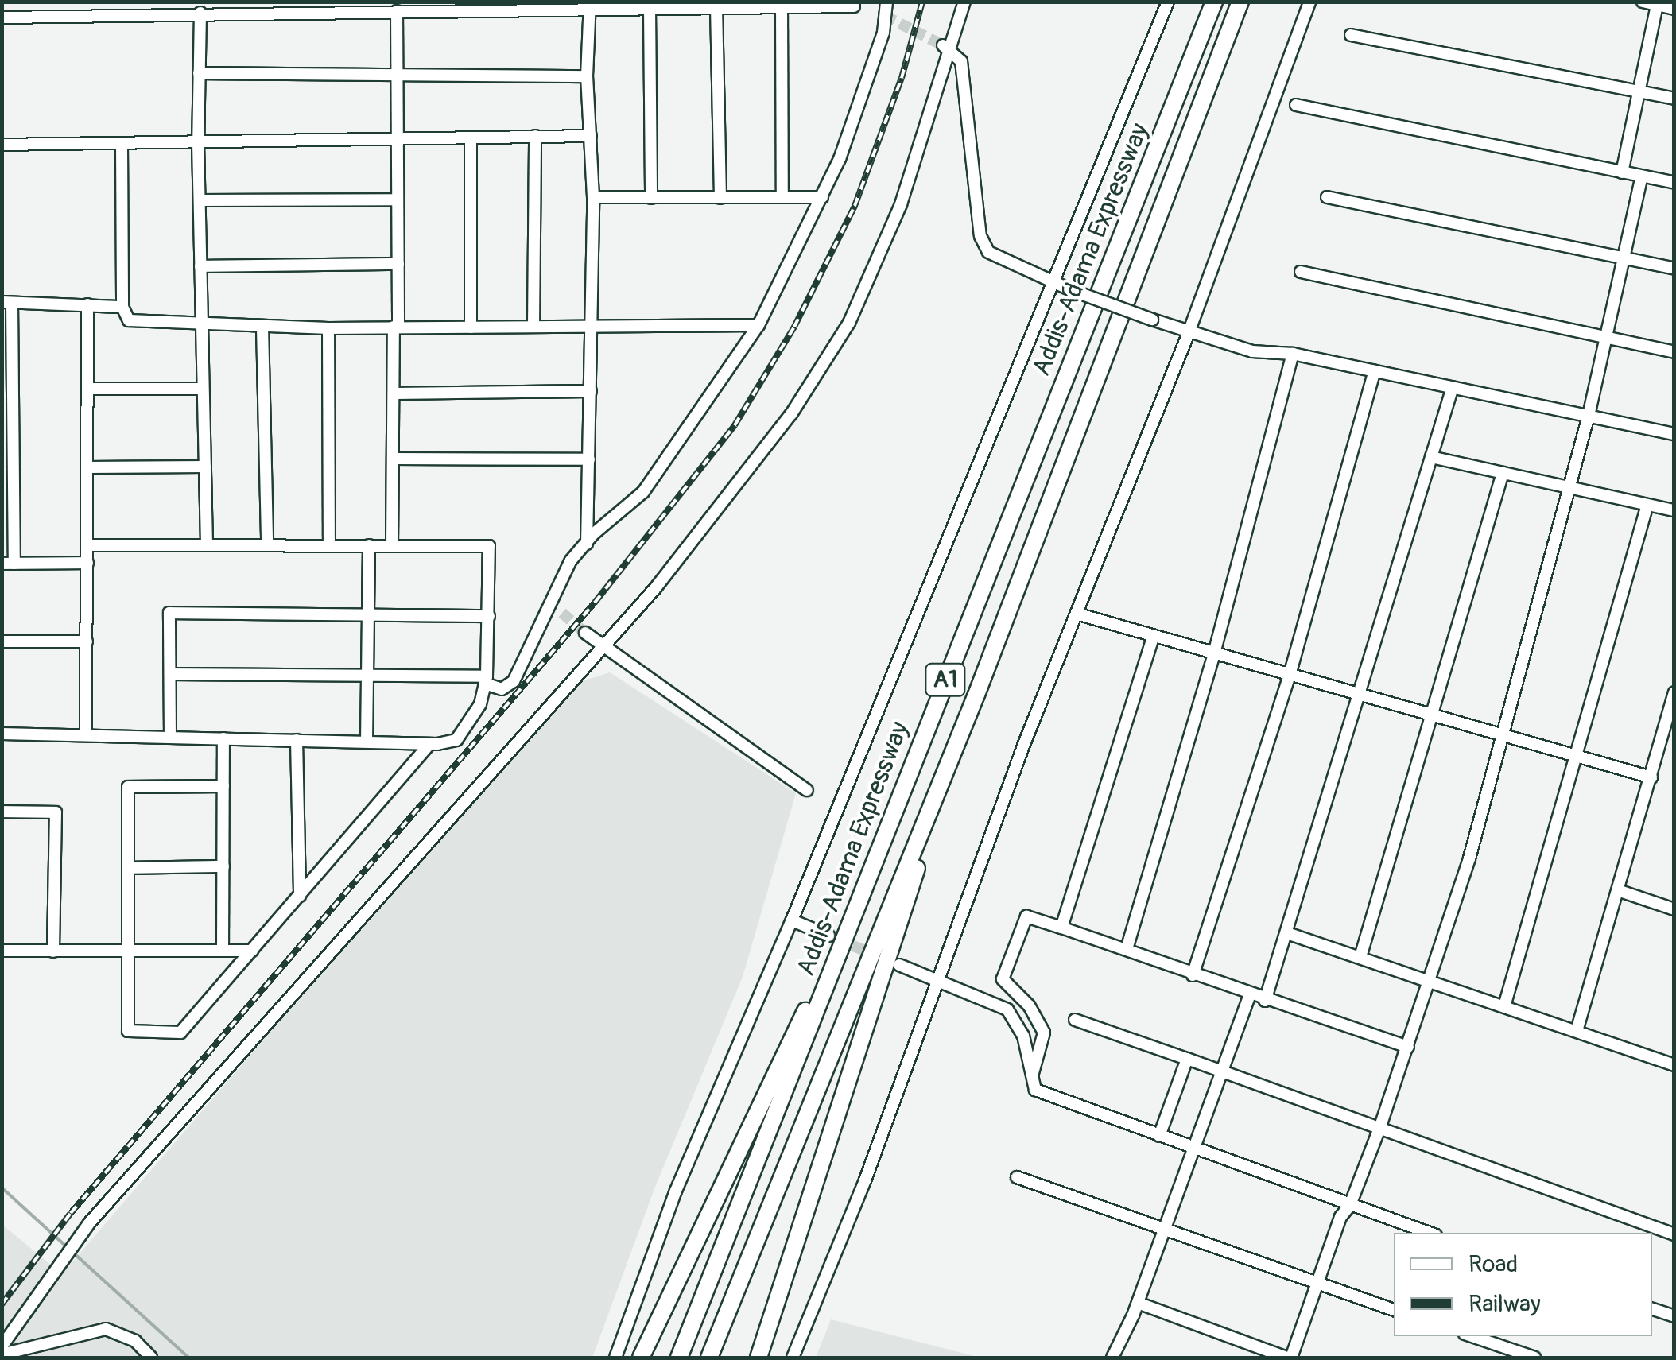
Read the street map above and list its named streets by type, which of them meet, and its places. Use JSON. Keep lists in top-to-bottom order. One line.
{"streets":{"highway":["Addis-Adama Expressway","A1"]},"legend":["Road","Railway"]}
